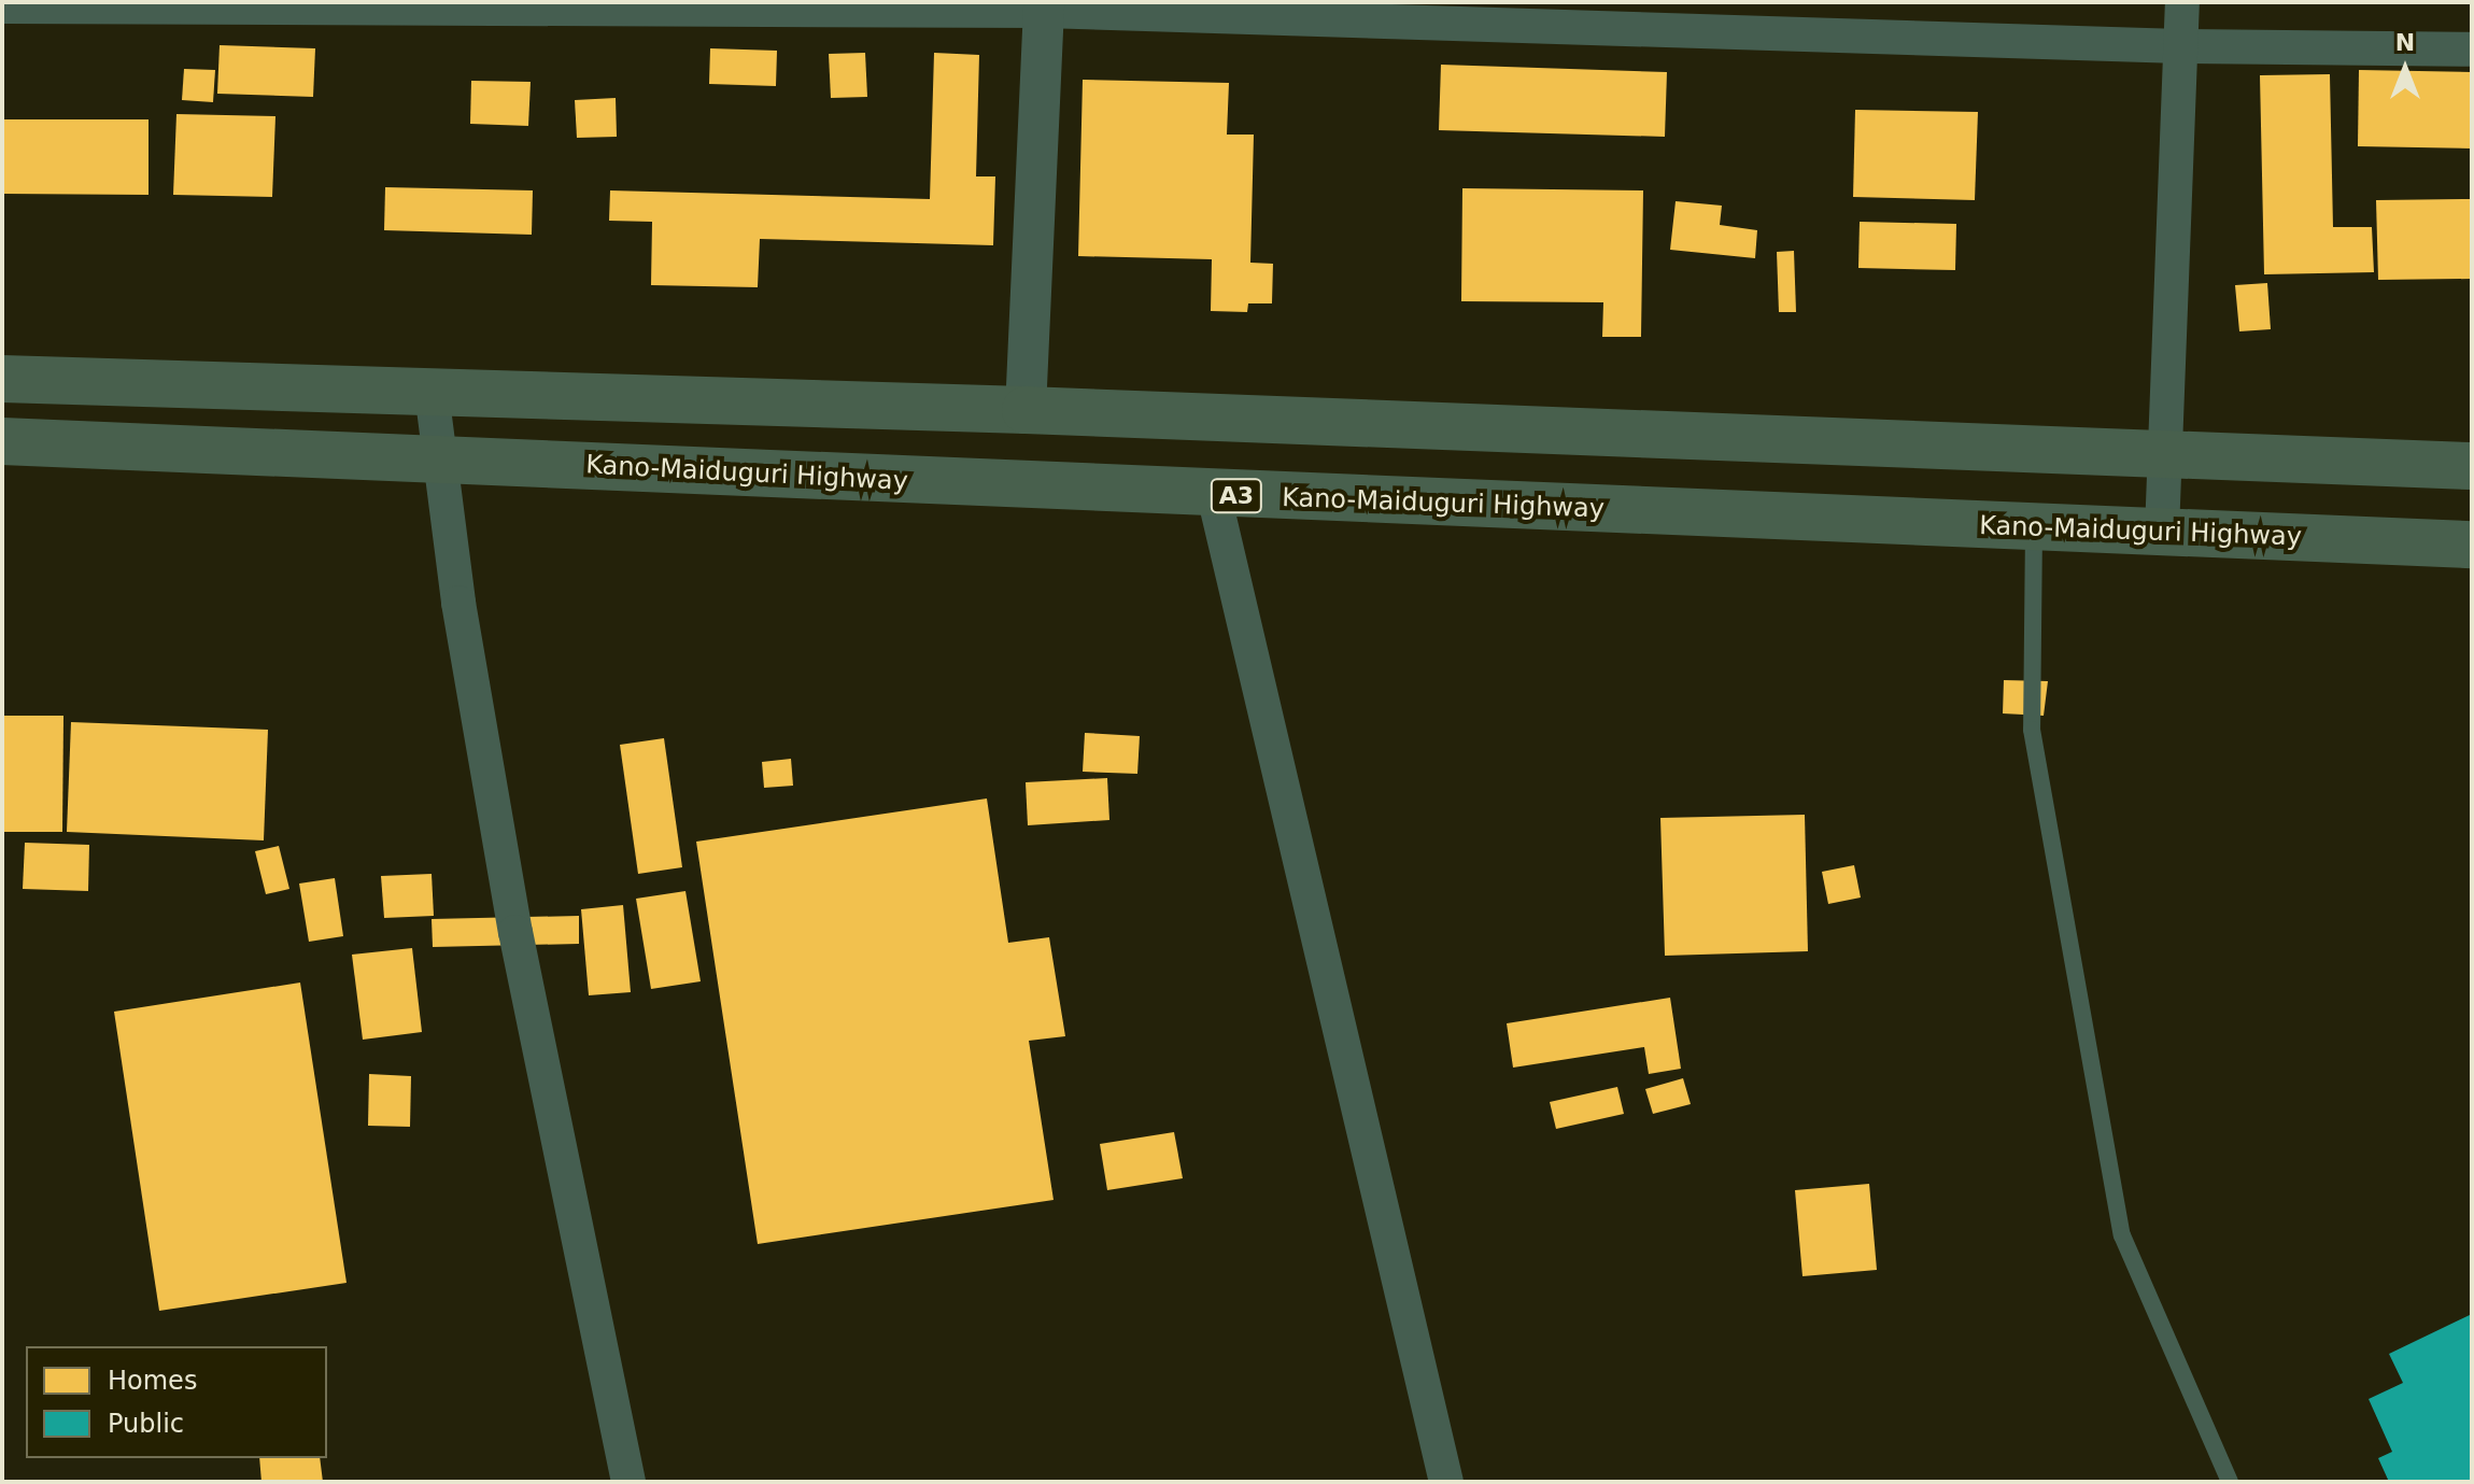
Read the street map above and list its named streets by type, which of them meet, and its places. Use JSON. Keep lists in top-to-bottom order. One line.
{"streets":{"highway":["Kano-Maiduguri Highway","A3"]},"legend":["Homes","Public"],"north":"top"}
